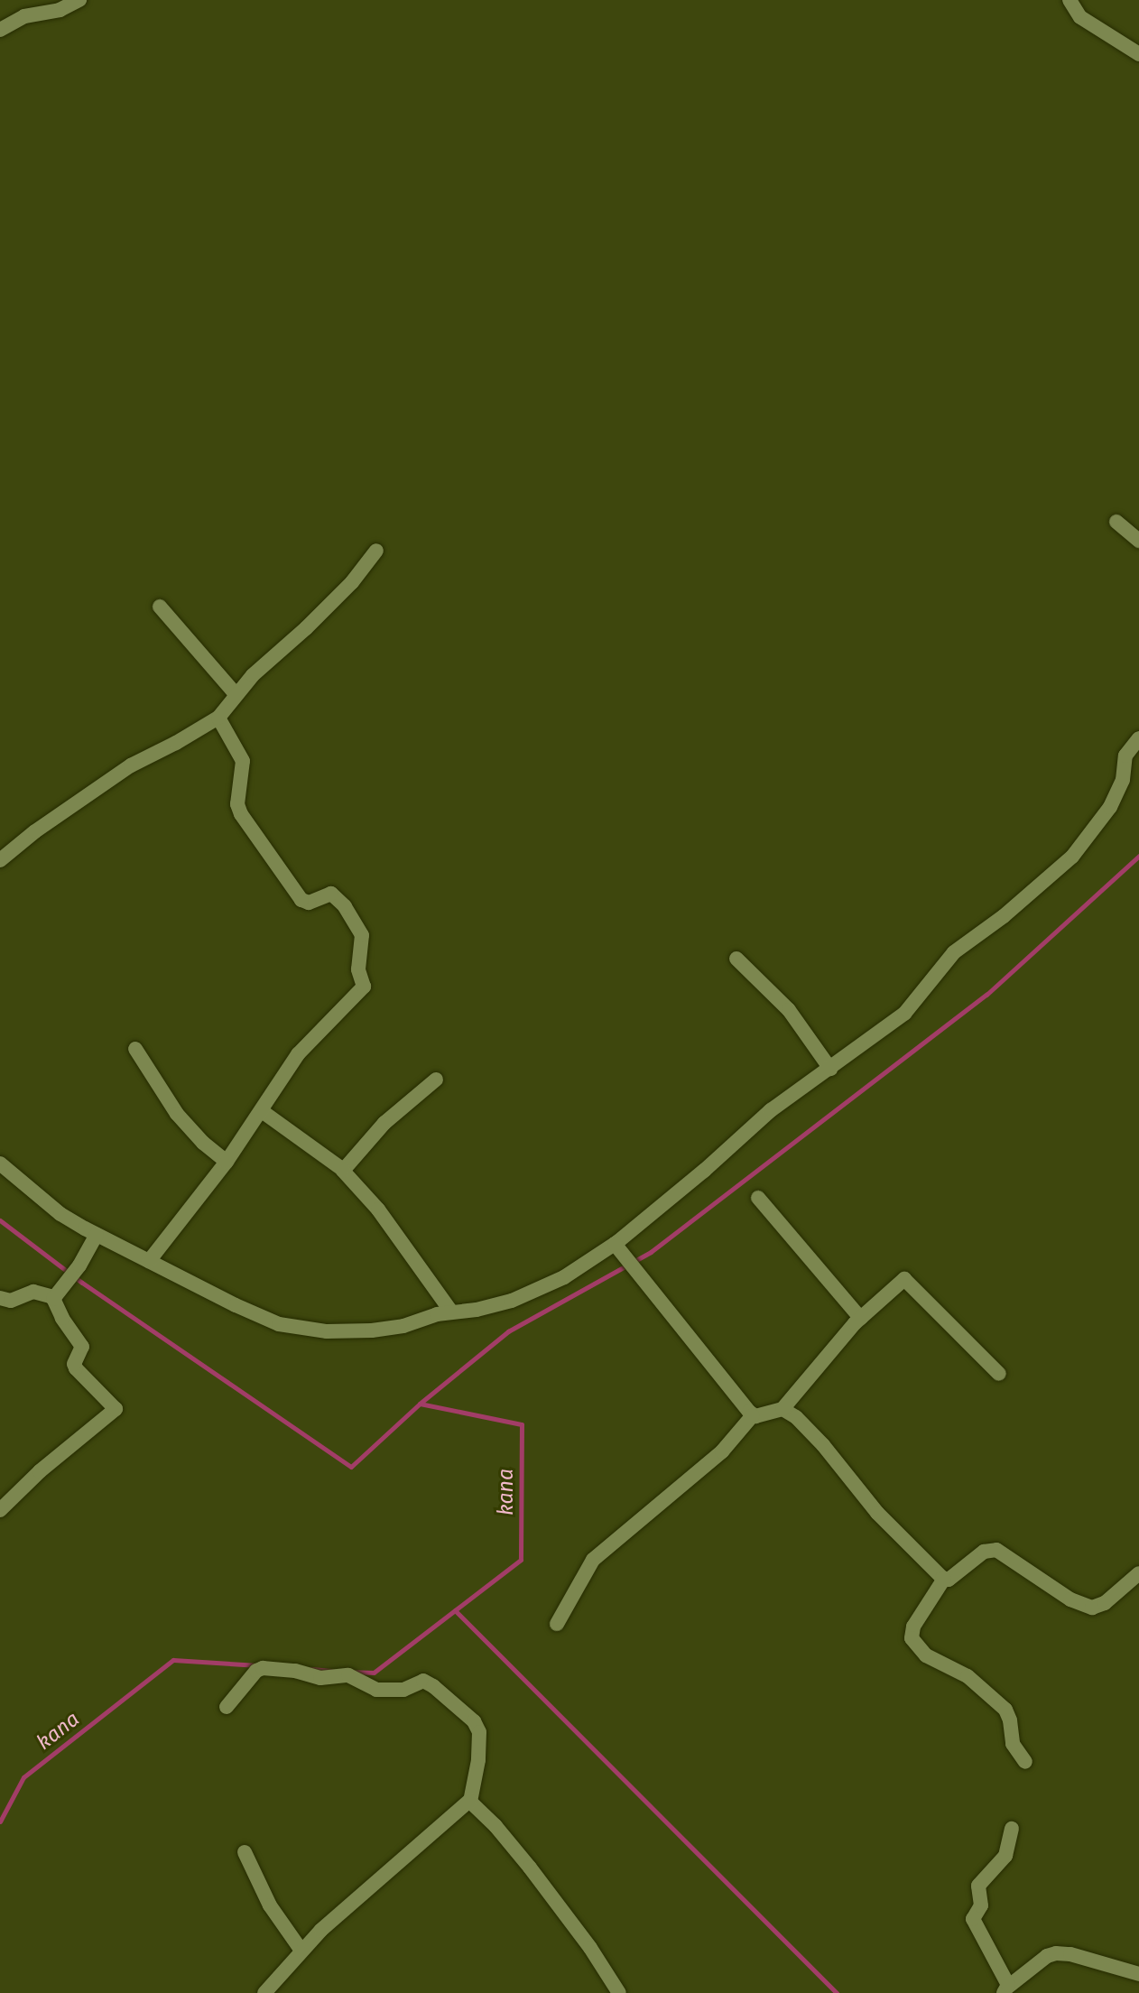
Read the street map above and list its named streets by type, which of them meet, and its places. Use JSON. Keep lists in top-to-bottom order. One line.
{"water":["kana"]}
